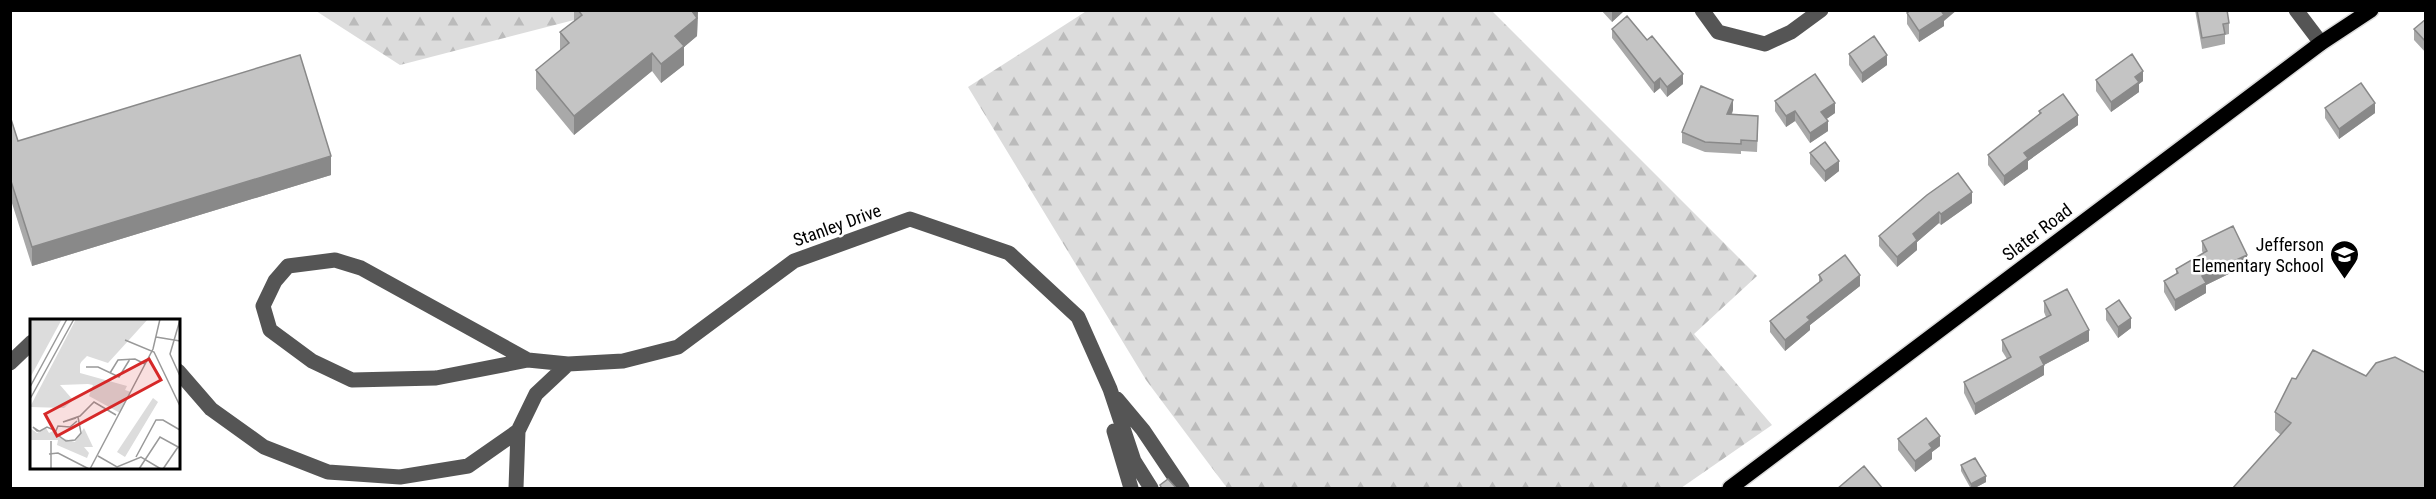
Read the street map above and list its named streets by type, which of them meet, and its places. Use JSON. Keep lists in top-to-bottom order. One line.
{"streets":{"main road":["Slater Road"],"street":["Stanley Drive"]},"places":{"school or university":["Jefferson Elementary School"]}}
